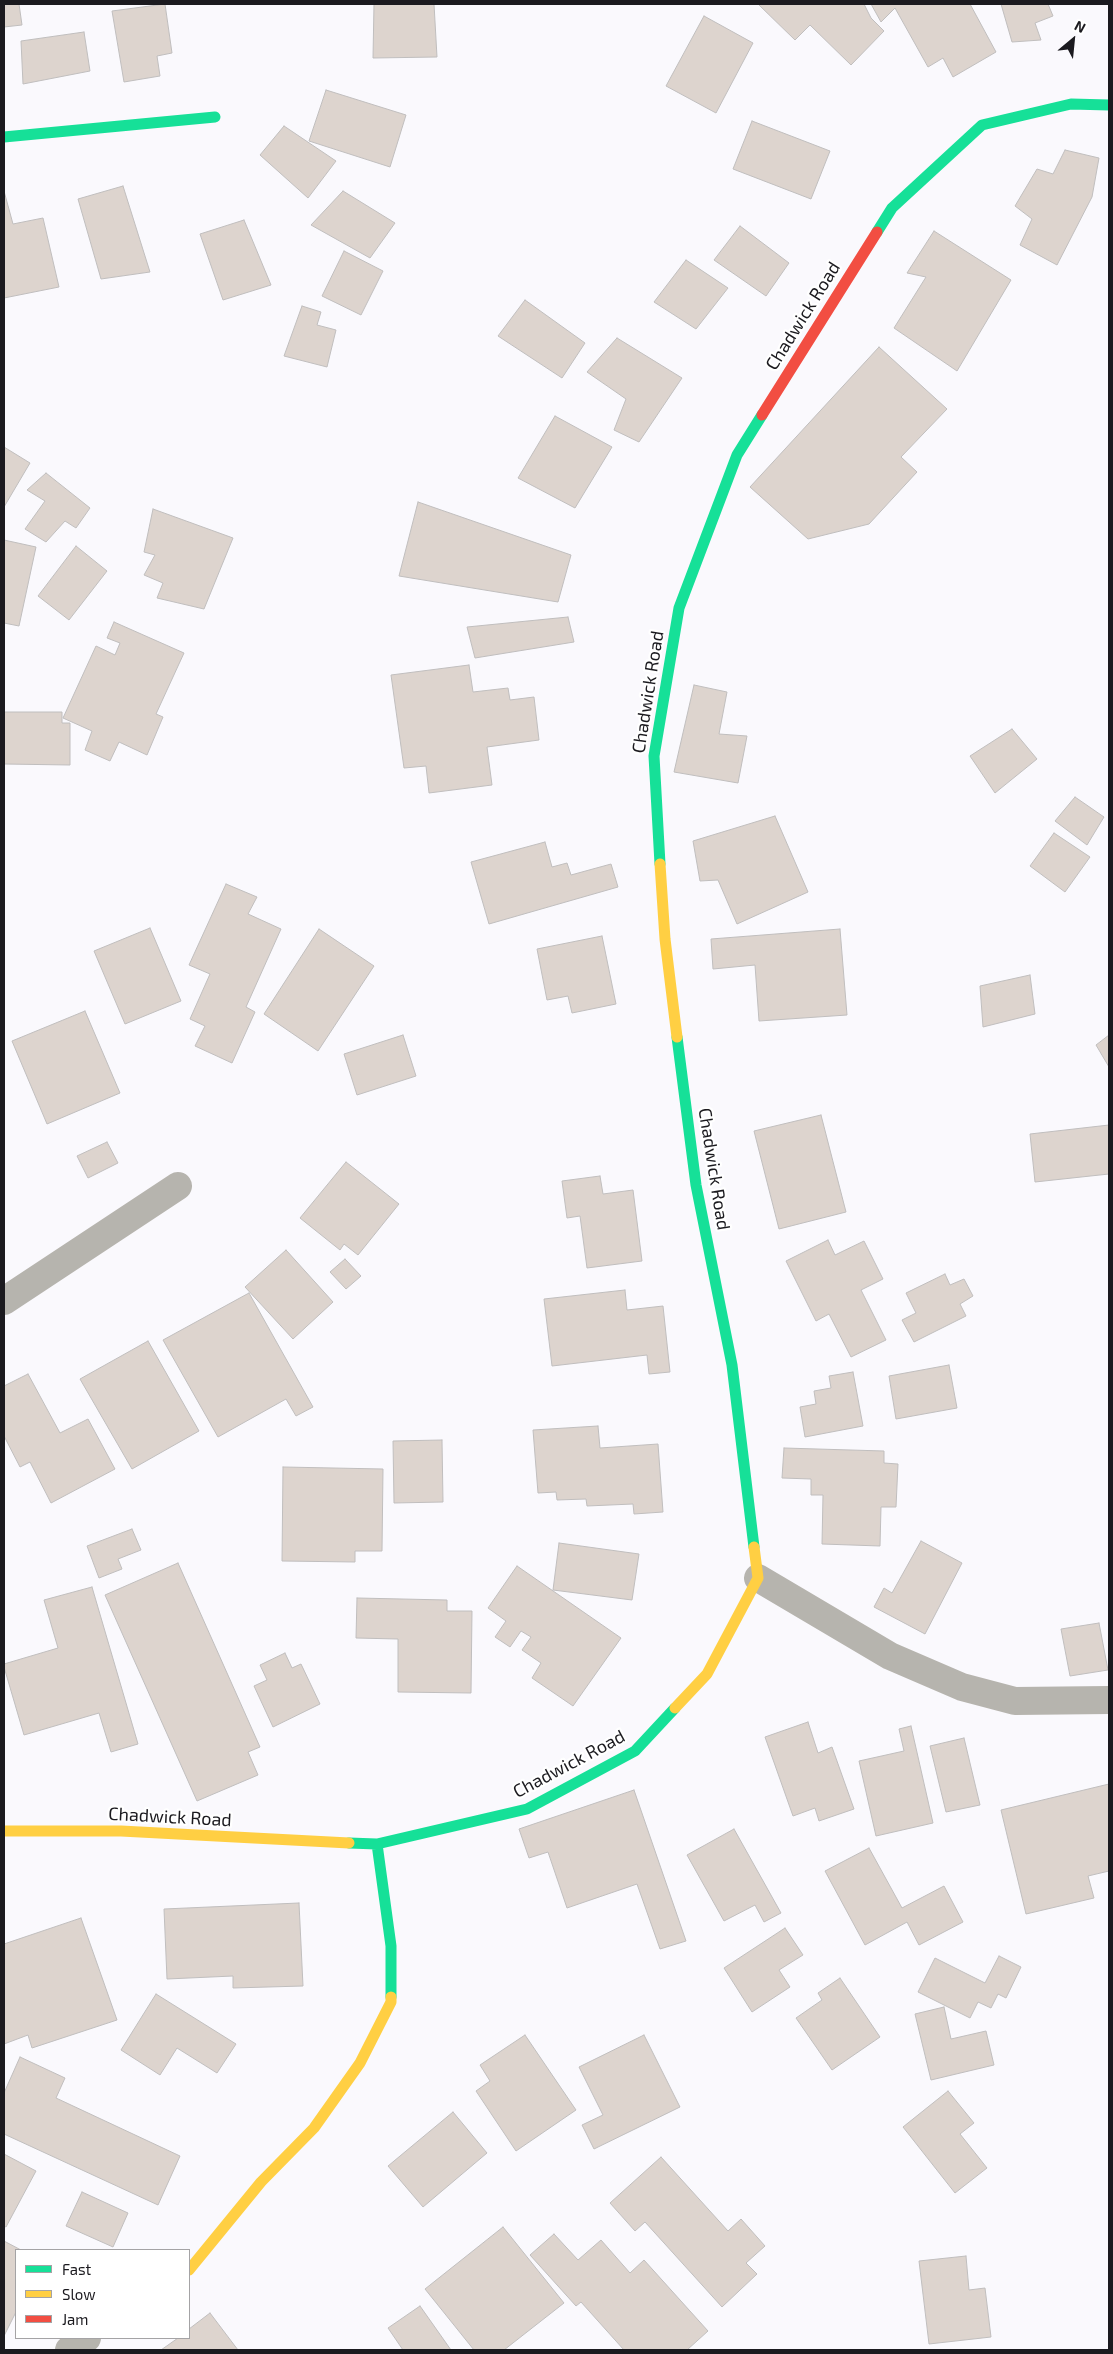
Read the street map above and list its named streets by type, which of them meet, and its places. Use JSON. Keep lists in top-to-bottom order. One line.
{"streets":{"street":["Chadwick Road"]},"legend":["Fast","Slow","Jam"],"north":"top right"}
